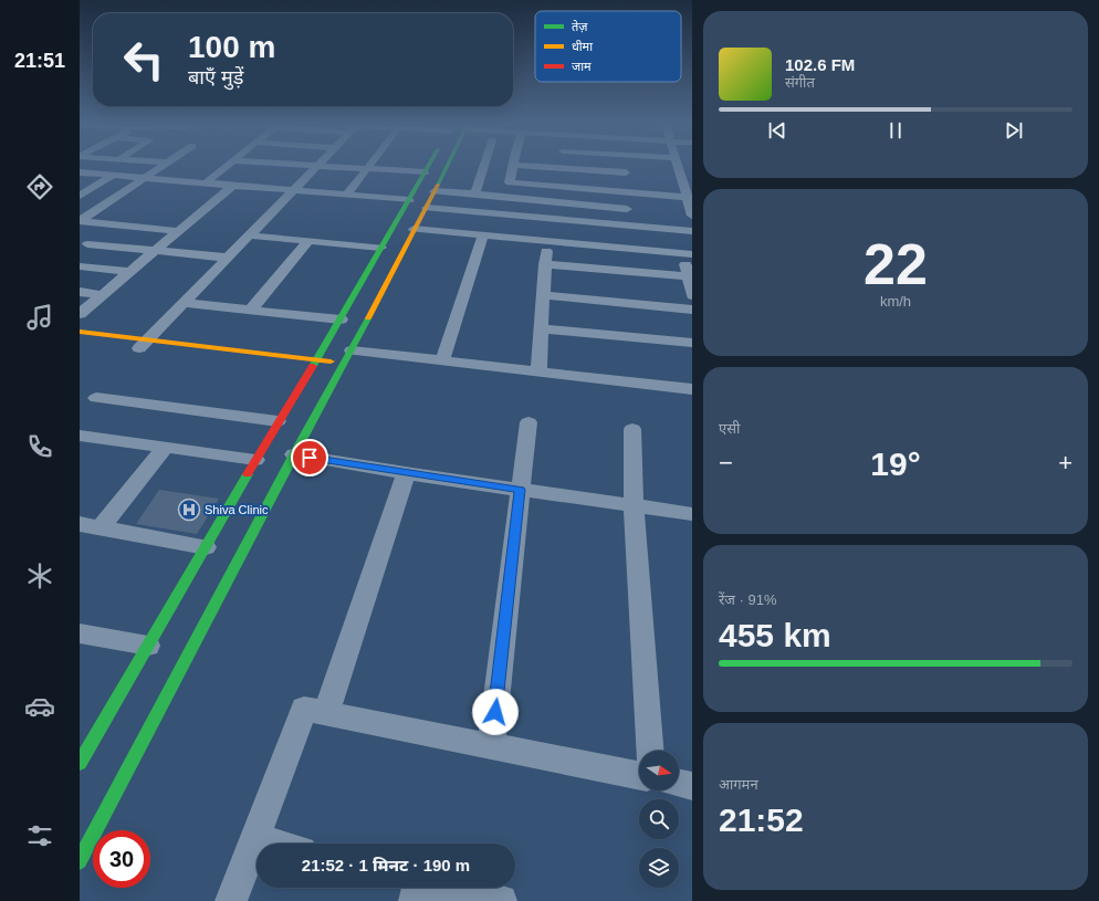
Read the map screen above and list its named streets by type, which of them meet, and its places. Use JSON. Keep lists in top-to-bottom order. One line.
{"places":{"hospital":["Shiva Clinic"]},"legend":["तेज़","धीमा","जाम"],"north":"right","page":{"tabs":"21:51","turn":["100 m","बाएँ मुड़ें"],"song":["102.6 FM","संगीत"],"tile":[["22","km/h"],"एसी",["रेंज · 91%","455 km"],["आगमन","21:52"]],"heat":["−","19°","+"],"limit":"30","trip":"21:52 · 1 मिनट · 190 m"}}
